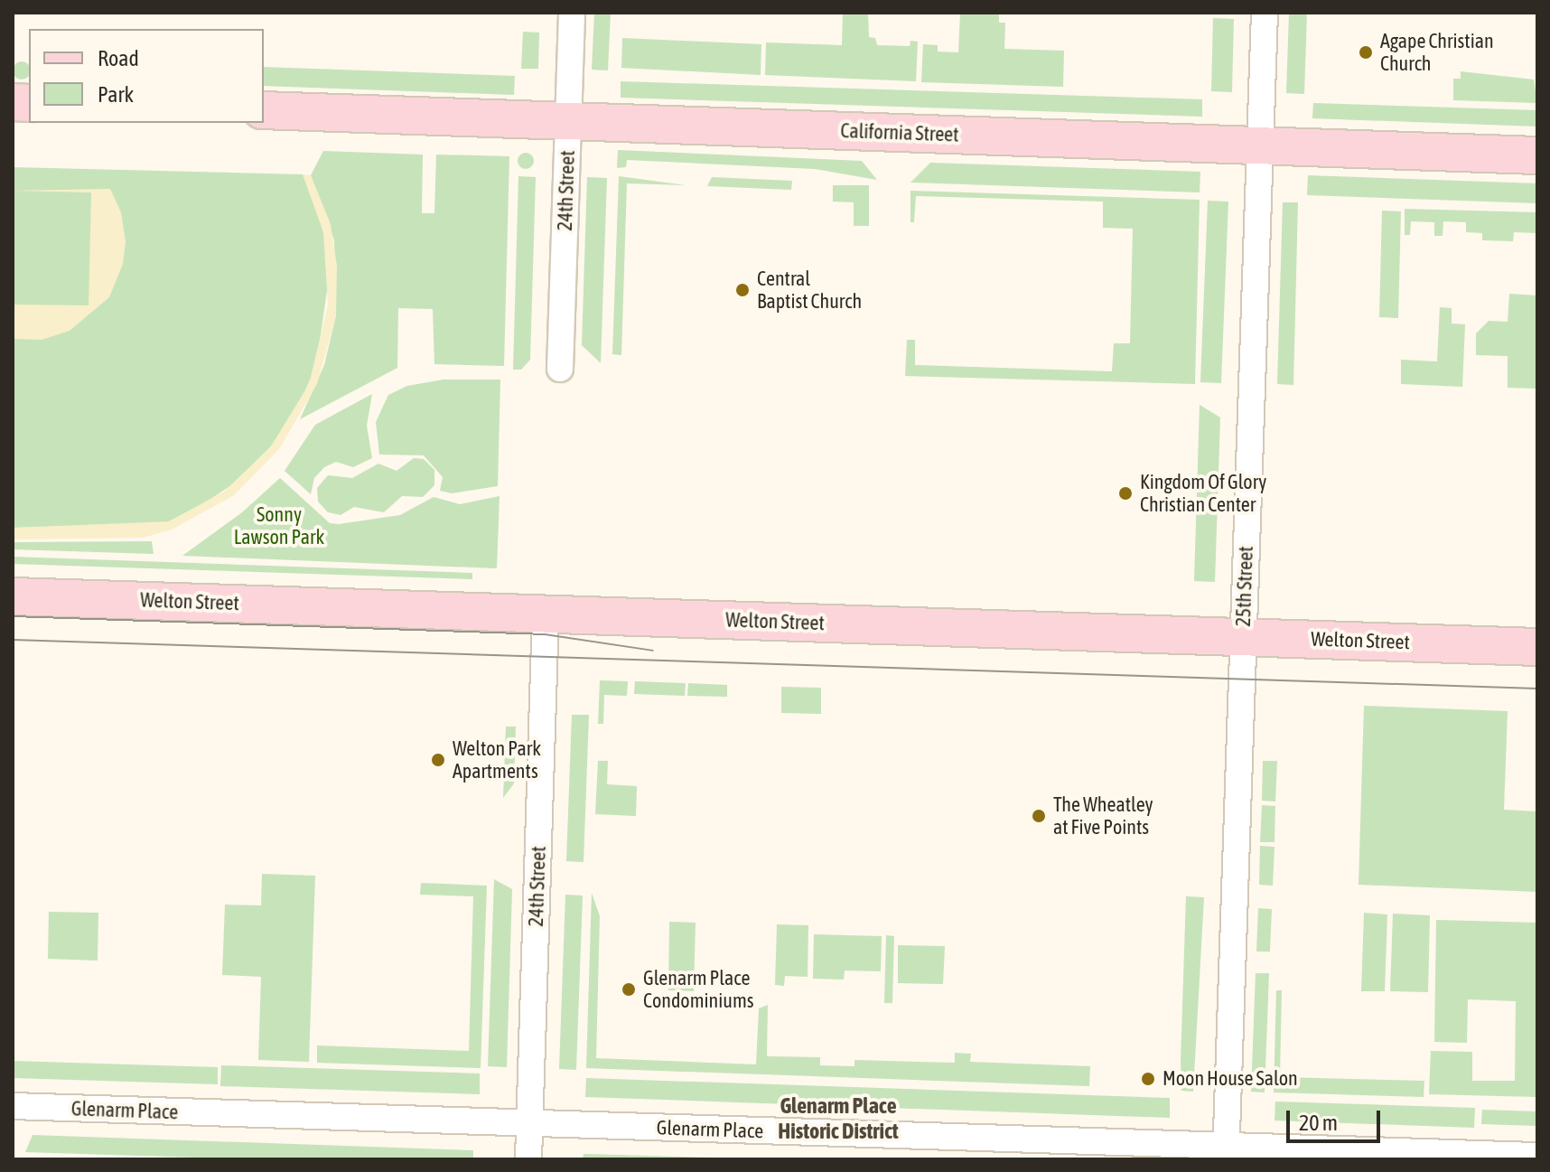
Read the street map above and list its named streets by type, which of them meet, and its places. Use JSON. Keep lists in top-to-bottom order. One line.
{"streets":{"street":["California Street","24th Street","25th Street","Welton Street","Glenarm Place"]},"crossings":[["California Street","24th Street"],["California Street","25th Street"],["24th Street","Welton Street"],["24th Street","Glenarm Place"],["25th Street","Welton Street"],["25th Street","Glenarm Place"]],"districts":["Glenarm Place Historic District"],"parks":["Sonny Lawson Park"],"places":["Agape Christian Church","Central Baptist Church","Kingdom Of Glory Christian Center","Welton Park Apartments","The Wheatley at Five Points","Glenarm Place Condominiums","Moon House Salon"],"legend":["Road","Park"],"scale_bar":"20 m"}
